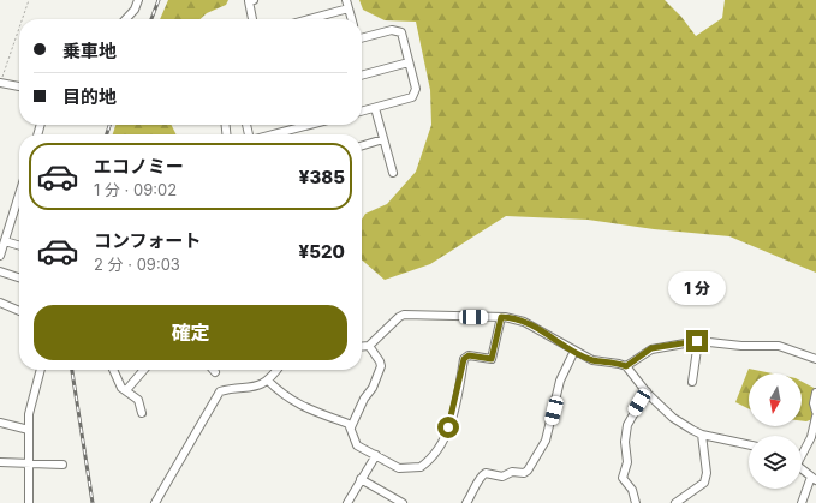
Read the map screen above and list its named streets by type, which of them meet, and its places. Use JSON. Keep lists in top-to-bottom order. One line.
{"north":"bottom","page":{"banner":["乗車地","目的地"],"list":[{"name":"エコノミー","note":"1 分 · 09:02","value":"¥385"},{"name":"コンフォート","note":"2 分 · 09:03","value":"¥520"}],"bubble":"1 分","buttons":"確定"}}
